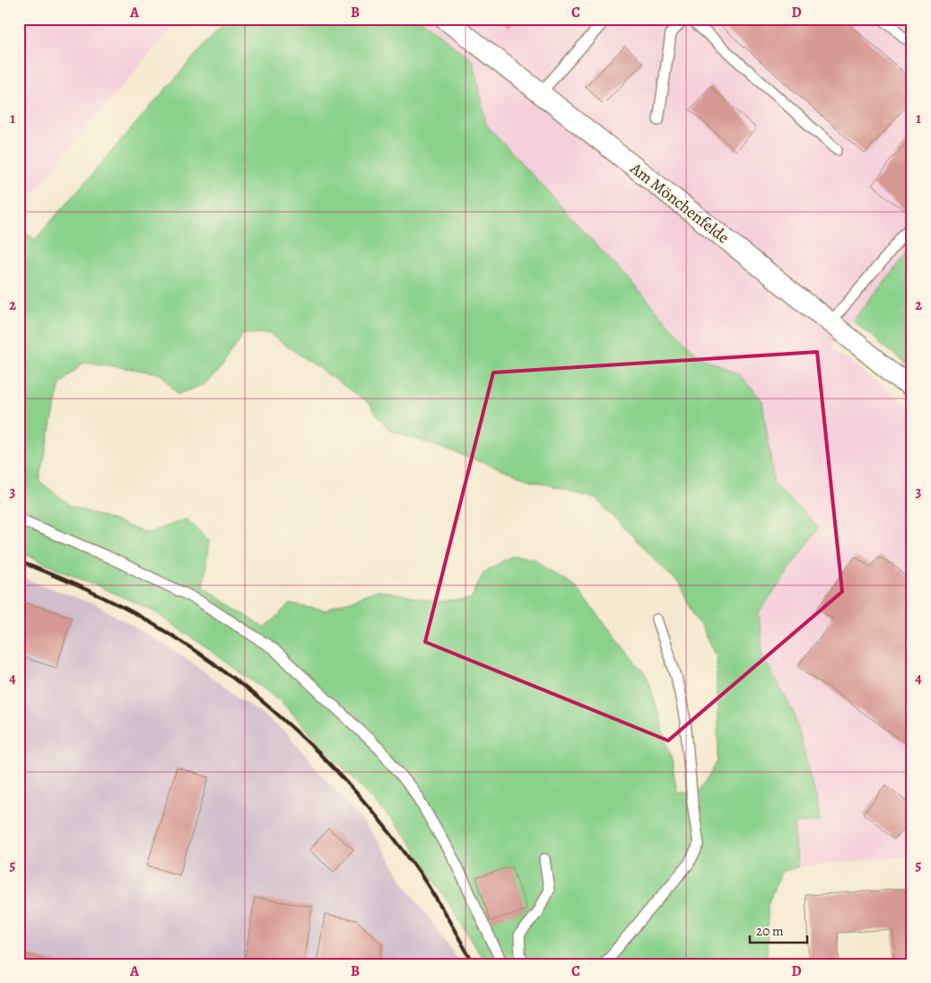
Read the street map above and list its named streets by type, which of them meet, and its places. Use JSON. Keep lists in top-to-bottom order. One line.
{"streets":{"street":["Am Mönchenfelde"]},"scale_bar":"20 m","grid":{"columns":["A","B","C","D"],"rows":["1","2","3","4","5"]}}
